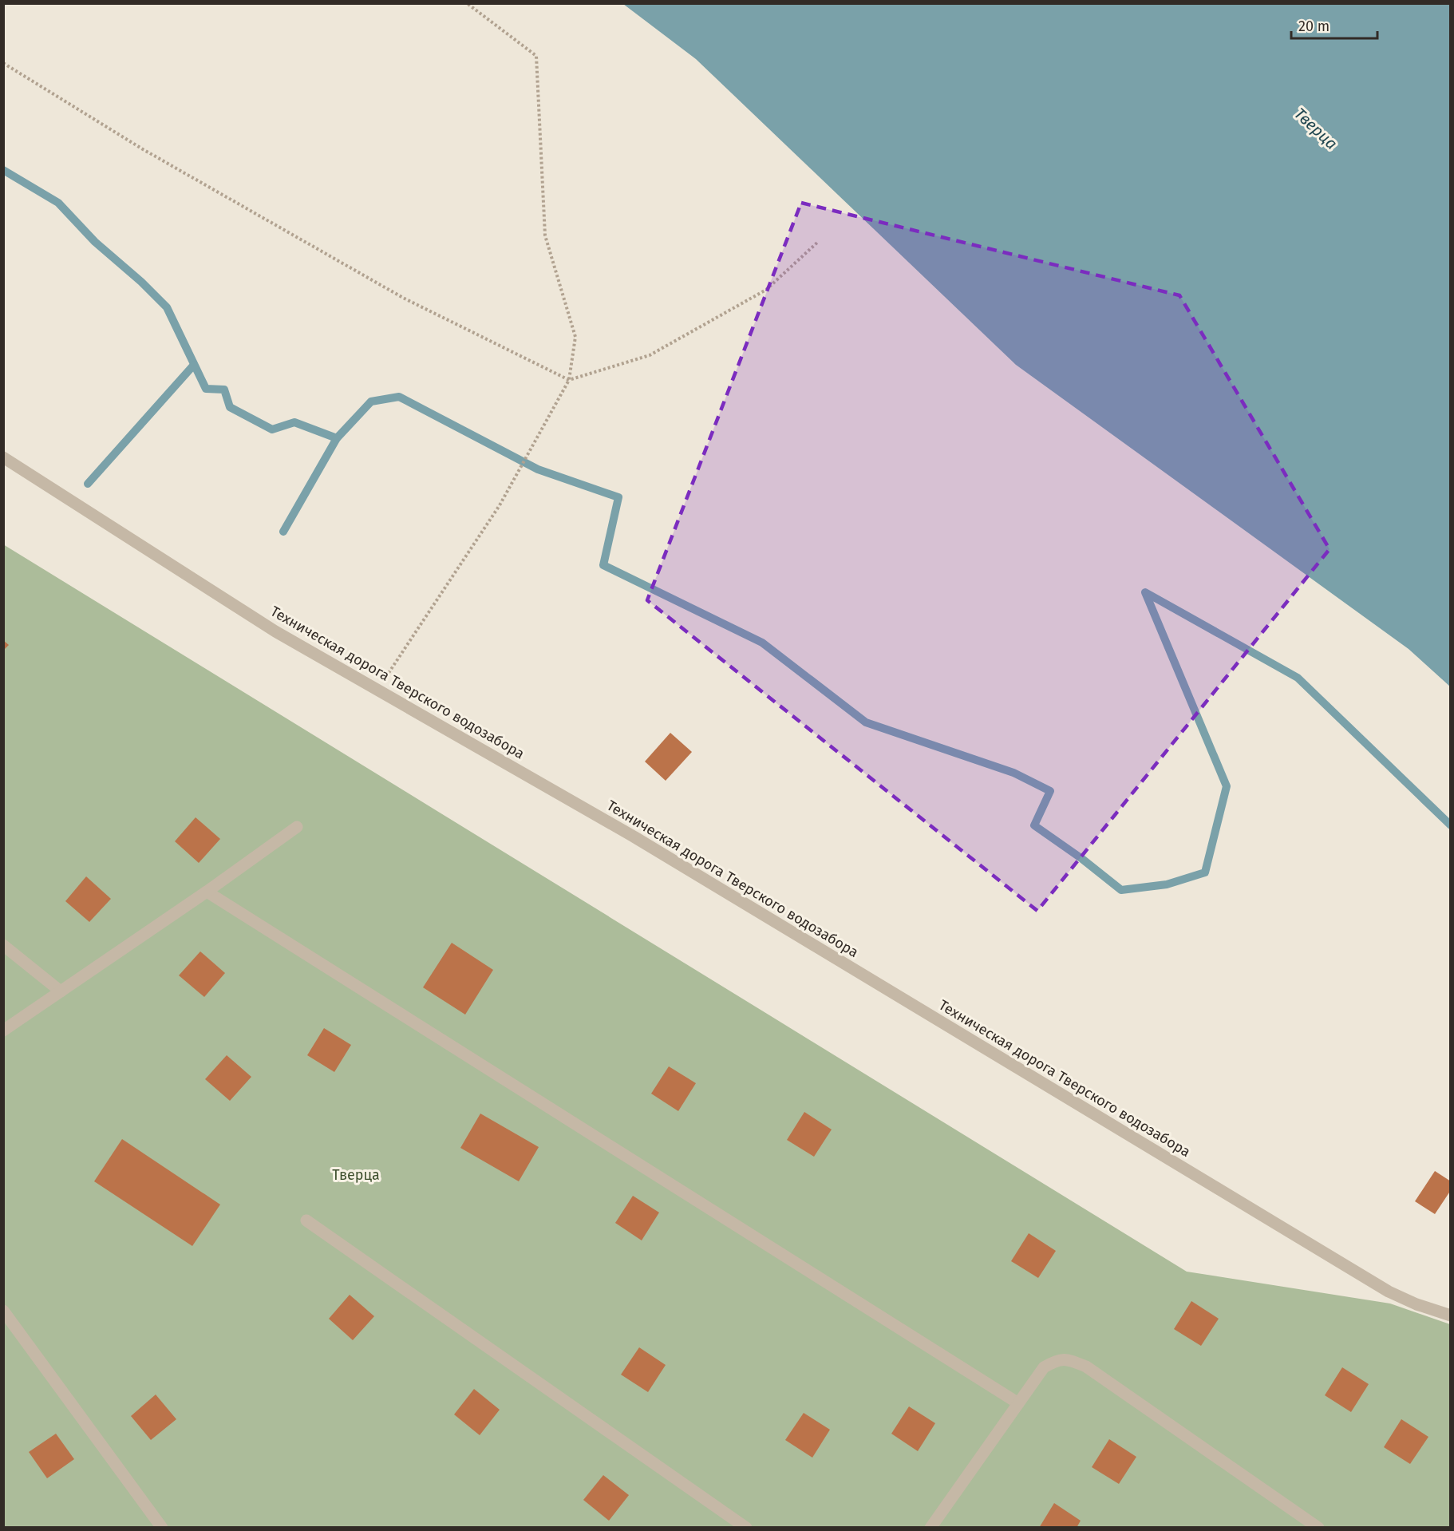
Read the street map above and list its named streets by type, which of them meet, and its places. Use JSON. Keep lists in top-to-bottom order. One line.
{"streets":{"lane":["Техническая дорога Тверского водозабора"]},"water":["Тверца"],"parks":["Тверца"],"scale_bar":"20 m"}
